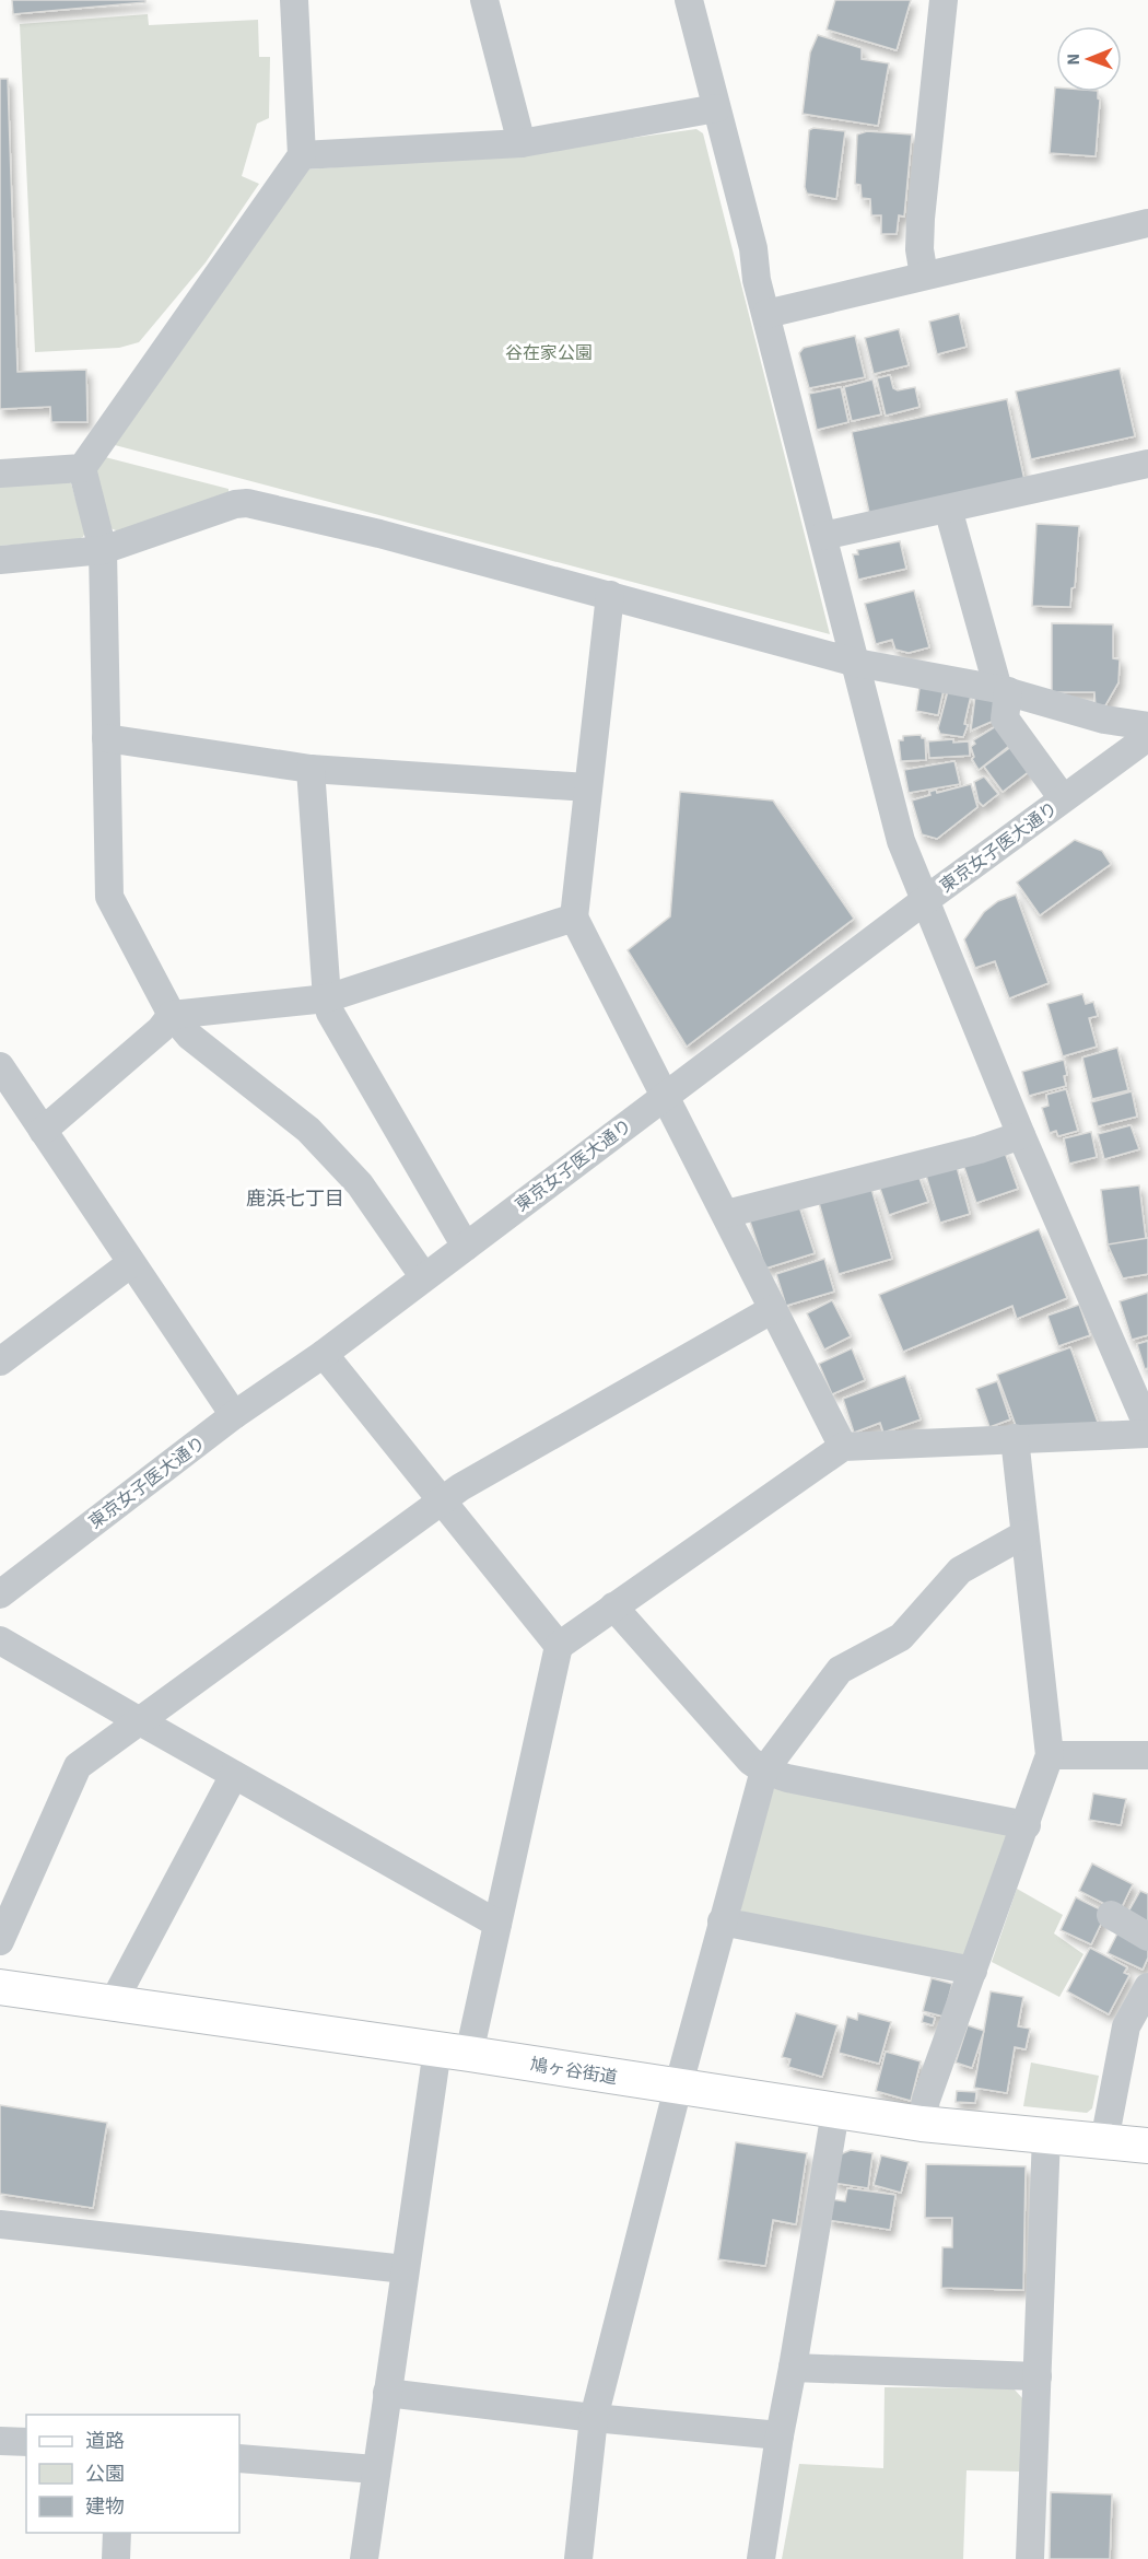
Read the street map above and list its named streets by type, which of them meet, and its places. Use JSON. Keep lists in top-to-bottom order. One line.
{"streets":{"main road":["鳩ヶ谷街道"],"street":["東京女子医大通り"]},"districts":["鹿浜七丁目"],"parks":["谷在家公園"],"legend":["道路","公園","建物"],"north":"left"}
